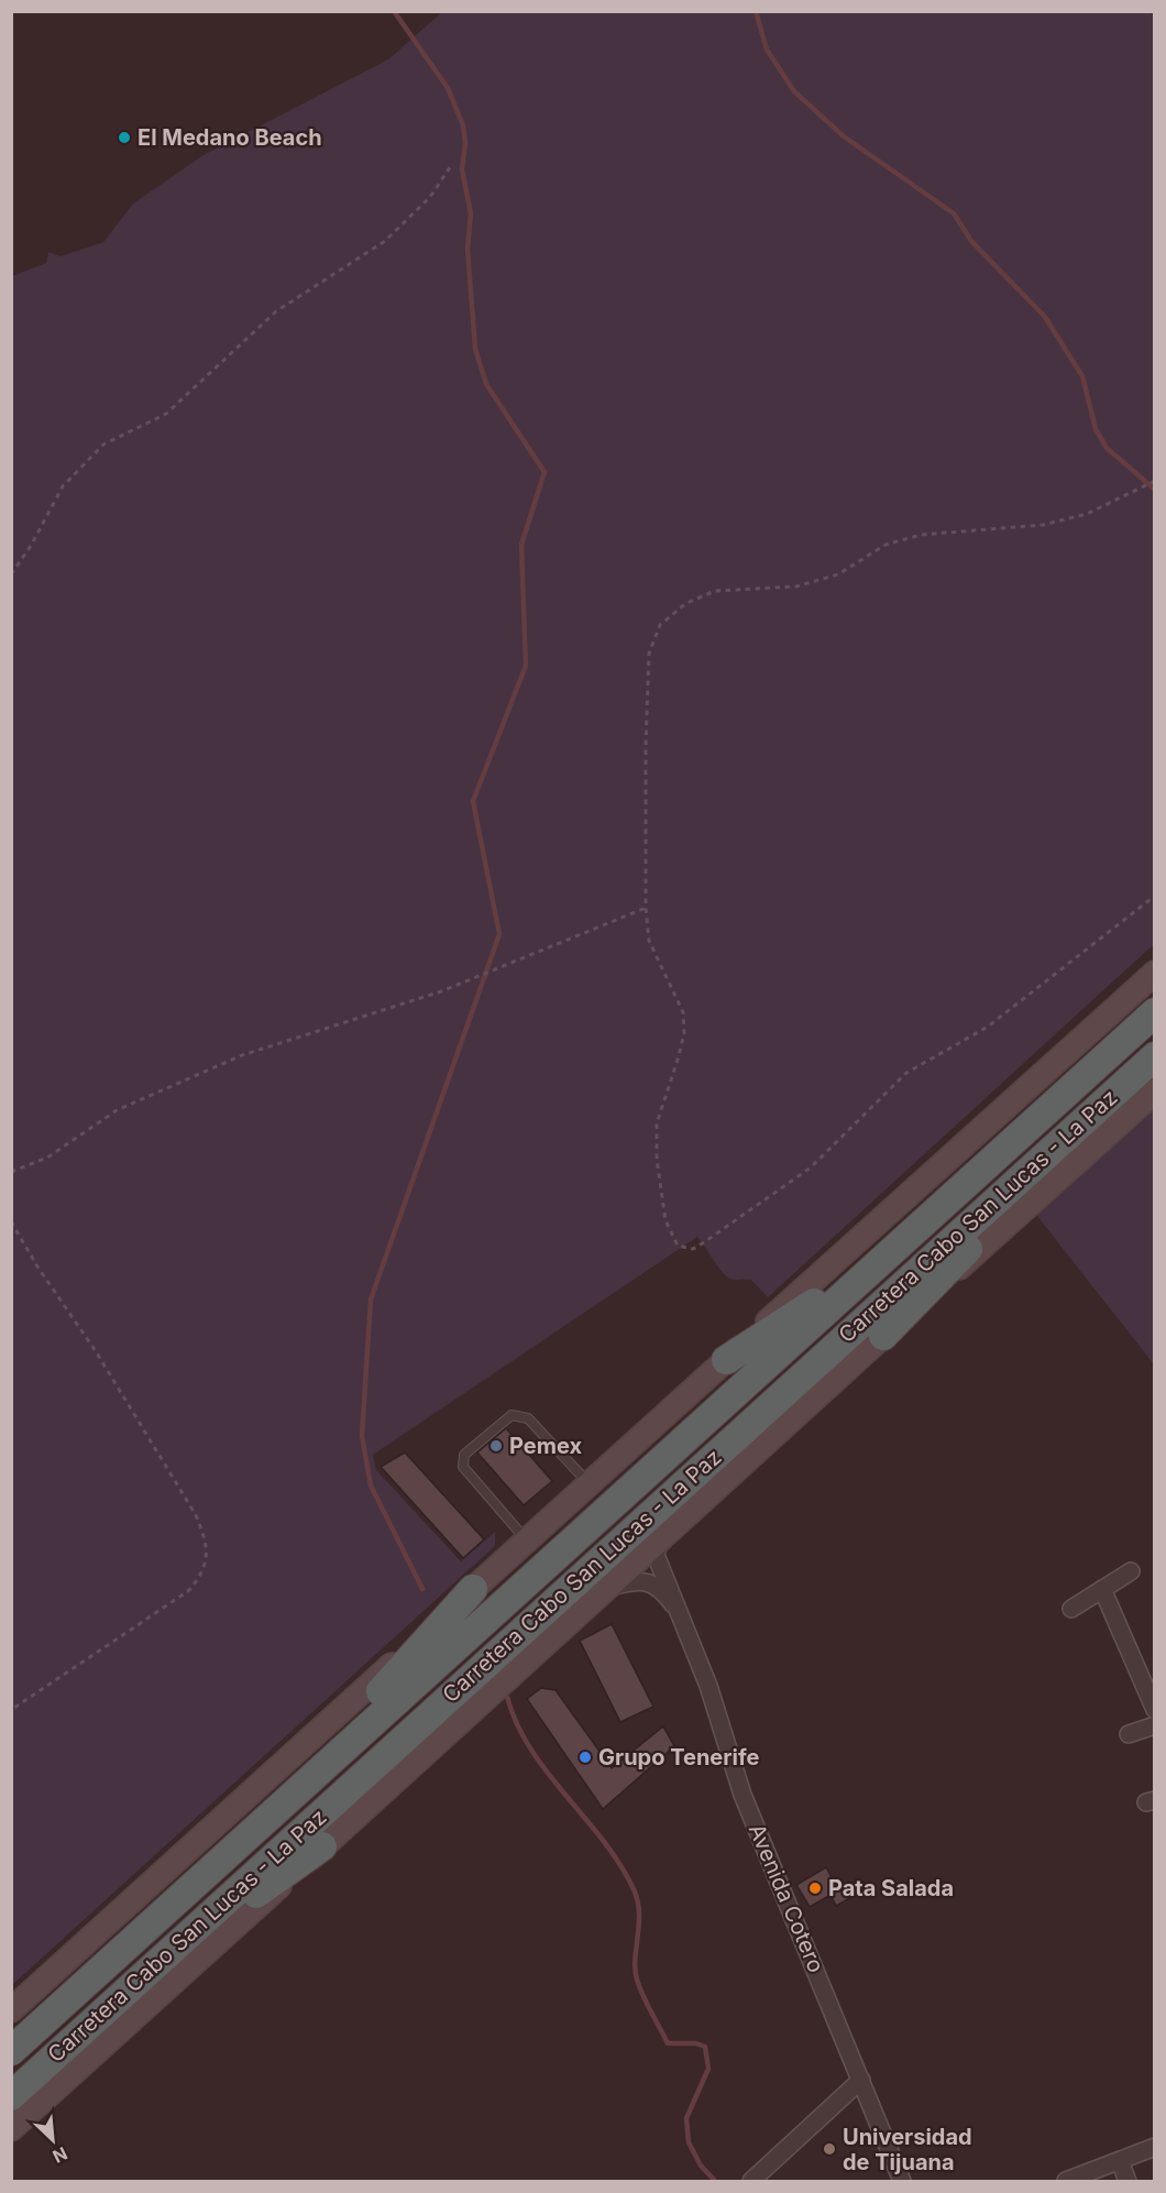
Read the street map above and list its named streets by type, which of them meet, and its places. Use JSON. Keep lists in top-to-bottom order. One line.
{"streets":{"highway":["Carretera Cabo San Lucas - La Paz"],"street":["Avenida Cotero"]},"places":["El Medano Beach","Pemex","Grupo Tenerife","Pata Salada","Universidad de Tijuana"],"north":"bottom right"}
